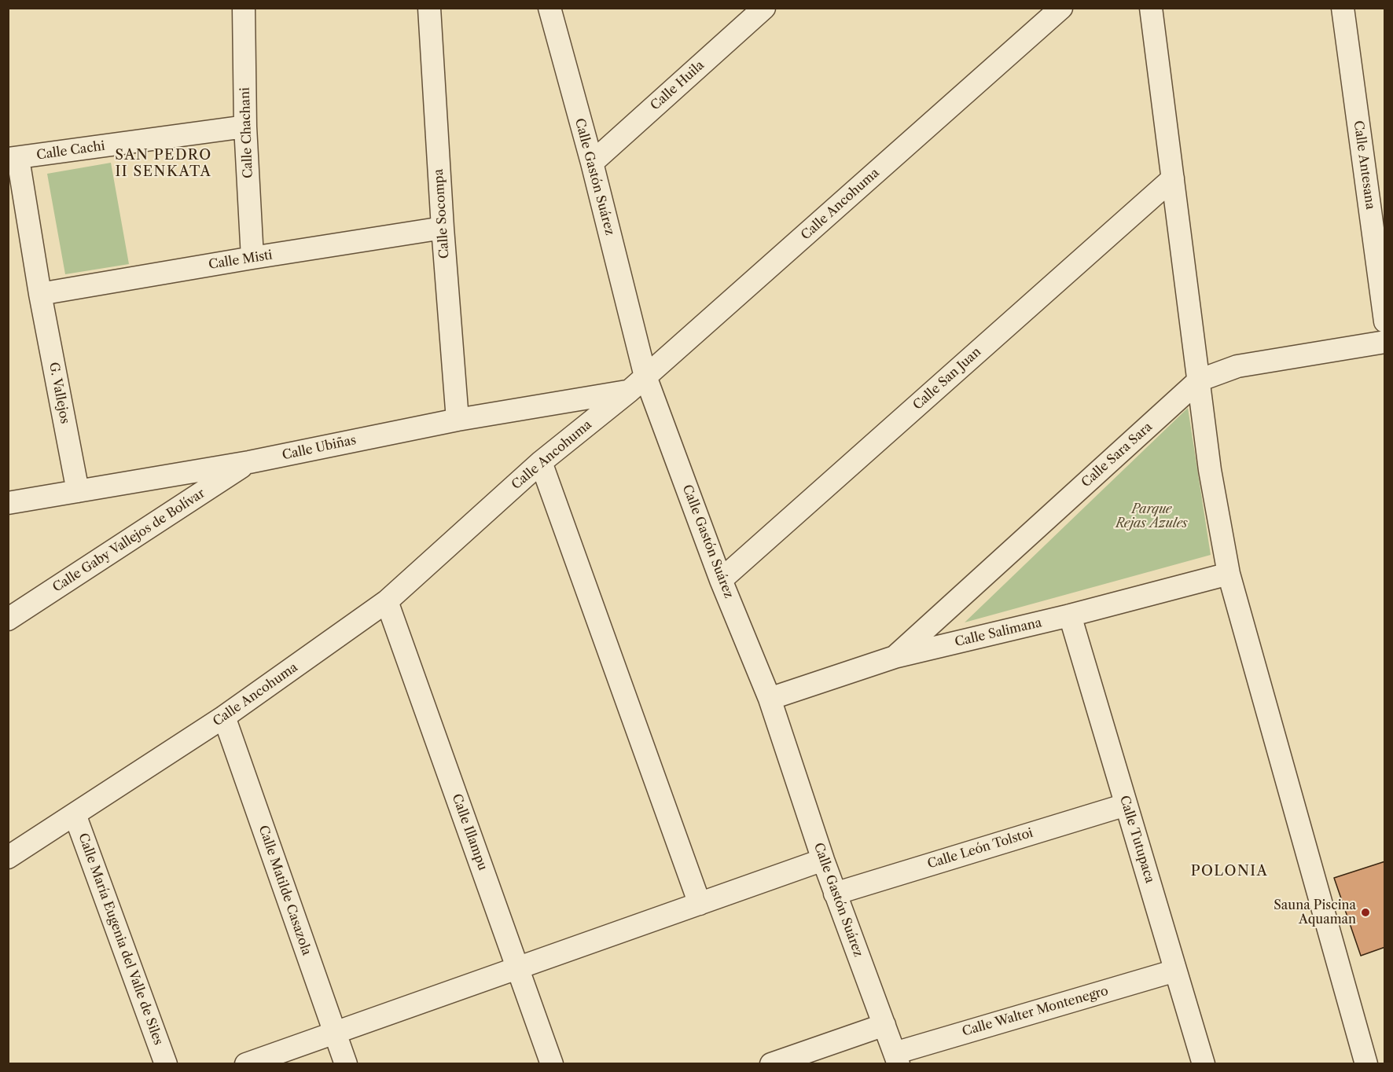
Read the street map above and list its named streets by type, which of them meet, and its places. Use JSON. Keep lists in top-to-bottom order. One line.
{"streets":{"street":["Calle Huila","Calle Chachani","Calle Cachi","Calle Antesana","Calle Gastón Suárez","Calle Ancohuma","Calle Socompa","Calle Misti","Calle San Juan","G. Vallejos","Calle Ubiñas","Calle Sara Sara","Calle Gaby Vallejos de Bolívar","Calle Salimana","Calle Illampu","Calle Tutupaca","Calle León Tolstoi","Calle Matilde Casazola","Calle María Eugenia del Valle de Siles","Calle Walter Montenegro"]},"crossings":[["Calle Huila","Calle Gastón Suárez"],["Calle Chachani","Calle Cachi"],["Calle Chachani","Calle Misti"],["Calle Cachi","G. Vallejos"],["Calle Gastón Suárez","Calle Ancohuma"],["Calle Gastón Suárez","Calle San Juan"],["Calle Gastón Suárez","Calle Salimana"],["Calle Gastón Suárez","Calle León Tolstoi"],["Calle Gastón Suárez","Calle Walter Montenegro"],["Calle Ancohuma","Calle Ubiñas"],["Calle Ancohuma","Calle Illampu"],["Calle Ancohuma","Calle Matilde Casazola"],["Calle Ancohuma","Calle María Eugenia del Valle de Siles"],["Calle Socompa","Calle Misti"],["Calle Socompa","Calle Ubiñas"],["Calle Misti","G. Vallejos"],["G. Vallejos","Calle Ubiñas"],["Calle Ubiñas","Calle Gaby Vallejos de Bolívar"],["Calle Sara Sara","Calle Salimana"],["Calle Salimana","Calle Tutupaca"],["Calle Tutupaca","Calle León Tolstoi"],["Calle Tutupaca","Calle Walter Montenegro"]],"districts":["SAN PEDRO II SENKATA","POLONIA"],"parks":["Parque Rejas Azules"],"places":["Sauna Piscina Aquaman"]}
